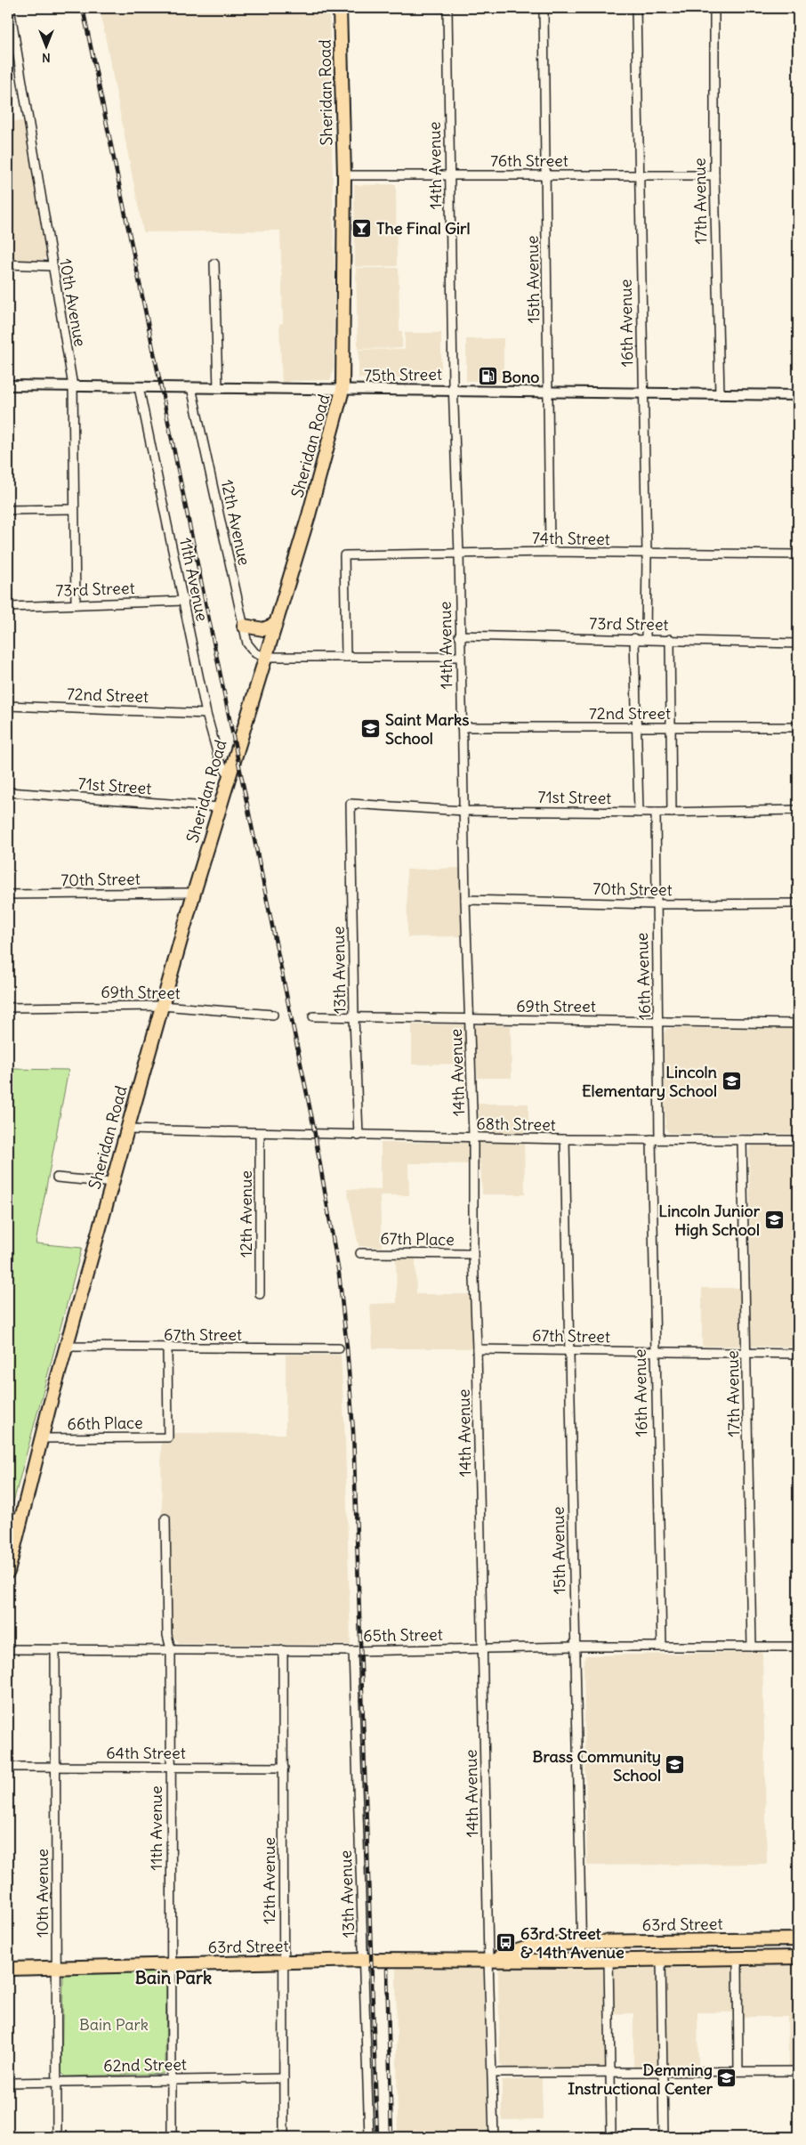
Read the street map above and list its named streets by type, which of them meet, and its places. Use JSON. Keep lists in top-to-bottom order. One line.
{"streets":{"main road":["Sheridan Road","63rd Street"],"street":["76th Street","14th Avenue","17th Avenue","15th Avenue","10th Avenue","16th Avenue","75th Street","12th Avenue","74th Street","11th Avenue","73rd Street","72nd Street","71st Street","70th Street","13th Avenue","69th Street","68th Street","67th Place","67th Street","66th Place","65th Street","64th Street","62nd Street"]},"crossings":[["Sheridan Road","76th Street"],["Sheridan Road","75th Street"],["Sheridan Road","12th Avenue"],["Sheridan Road","11th Avenue"],["Sheridan Road","71st Street"],["Sheridan Road","70th Street"],["Sheridan Road","69th Street"],["Sheridan Road","68th Street"],["Sheridan Road","67th Street"],["Sheridan Road","66th Place"],["76th Street","14th Avenue"],["76th Street","17th Avenue"],["76th Street","15th Avenue"],["76th Street","16th Avenue"],["14th Avenue","75th Street"],["14th Avenue","74th Street"],["14th Avenue","73rd Street"],["14th Avenue","72nd Street"],["14th Avenue","71st Street"],["14th Avenue","70th Street"],["14th Avenue","69th Street"],["14th Avenue","68th Street"],["14th Avenue","67th Place"],["14th Avenue","67th Street"],["14th Avenue","65th Street"],["14th Avenue","63rd Street"],["17th Avenue","75th Street"],["17th Avenue","68th Street"],["17th Avenue","67th Street"],["17th Avenue","65th Street"],["15th Avenue","75th Street"],["15th Avenue","74th Street"],["15th Avenue","68th Street"],["15th Avenue","67th Street"],["15th Avenue","65th Street"],["15th Avenue","63rd Street"],["10th Avenue","75th Street"],["10th Avenue","73rd Street"],["10th Avenue","65th Street"],["10th Avenue","64th Street"],["10th Avenue","63rd Street"],["10th Avenue","62nd Street"],["16th Avenue","75th Street"],["16th Avenue","74th Street"],["16th Avenue","73rd Street"],["16th Avenue","71st Street"],["16th Avenue","70th Street"],["16th Avenue","69th Street"],["16th Avenue","68th Street"],["16th Avenue","67th Street"],["16th Avenue","65th Street"],["75th Street","12th Avenue"],["75th Street","11th Avenue"],["12th Avenue","68th Street"],["12th Avenue","65th Street"],["12th Avenue","64th Street"],["12th Avenue","63rd Street"],["12th Avenue","62nd Street"],["11th Avenue","73rd Street"],["11th Avenue","72nd Street"],["11th Avenue","65th Street"],["11th Avenue","64th Street"],["11th Avenue","63rd Street"],["11th Avenue","62nd Street"],["71st Street","13th Avenue"],["13th Avenue","69th Street"],["13th Avenue","68th Street"],["13th Avenue","65th Street"],["13th Avenue","63rd Street"],["67th Street","66th Place"]],"districts":["Bain Park"],"parks":["Bain Park"],"places":{"bar":["The Final Girl"],"fuel station":["Bono"],"school or university":["Saint Marks School","Lincoln Elementary School","Lincoln Junior High School","Brass Community School","Demming Instructional Center"],"bus stop":["63rd Street & 14th Avenue"]},"north":"bottom"}
